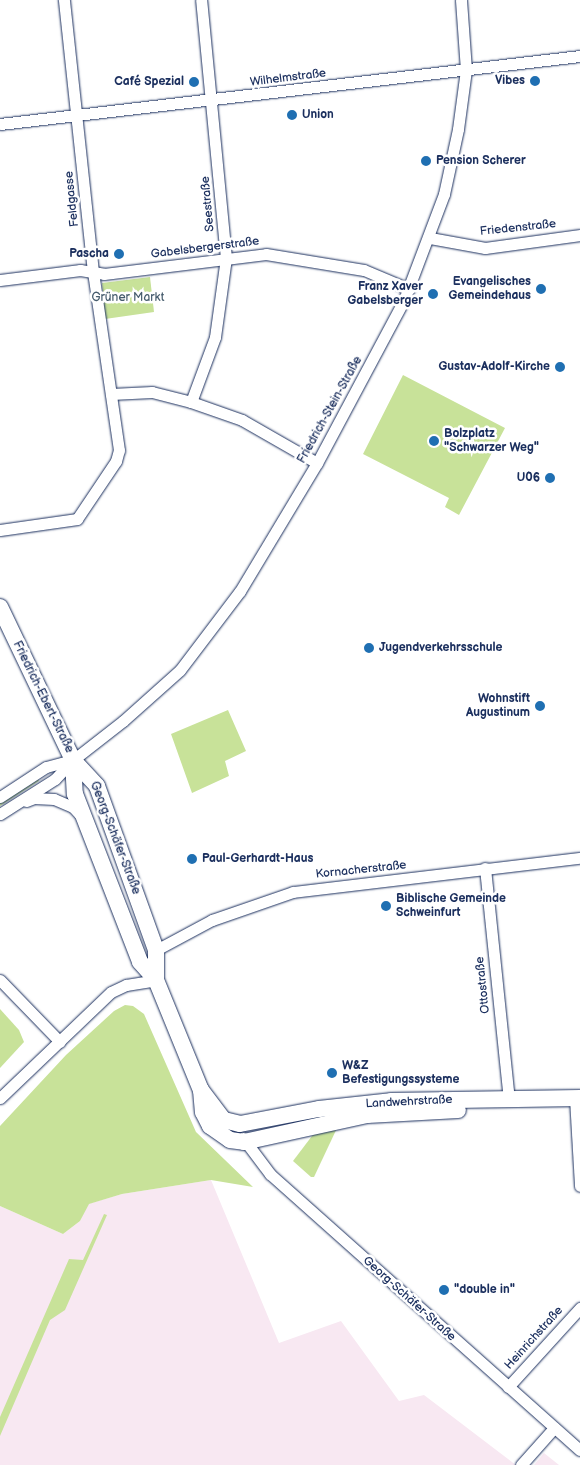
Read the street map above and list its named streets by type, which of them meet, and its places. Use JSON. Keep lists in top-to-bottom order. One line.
{"streets":{"main road":["Friedrich-Ebert-Straße","Georg-Schäfer-Straße","Landwehrstraße"],"street":["Wilhelmstraße","Feldgasse","Seestraße","Friedenstraße","Gabelsbergerstraße","Friedrich-Stein-Straße","Kornacherstraße","Ottostraße","Heinrichstraße"]},"crossings":[["Wilhelmstraße","Feldgasse"],["Wilhelmstraße","Seestraße"],["Wilhelmstraße","Friedrich-Stein-Straße"],["Feldgasse","Gabelsbergerstraße"],["Seestraße","Gabelsbergerstraße"],["Friedenstraße","Friedrich-Stein-Straße"],["Gabelsbergerstraße","Friedrich-Stein-Straße"],["Friedrich-Stein-Straße","Friedrich-Ebert-Straße"],["Friedrich-Stein-Straße","Georg-Schäfer-Straße"],["Friedrich-Ebert-Straße","Georg-Schäfer-Straße"],["Georg-Schäfer-Straße","Kornacherstraße"],["Georg-Schäfer-Straße","Landwehrstraße"],["Georg-Schäfer-Straße","Heinrichstraße"],["Kornacherstraße","Ottostraße"],["Ottostraße","Landwehrstraße"]],"parks":["Grüner Markt"],"places":["Vibes","Café Spezial","Union","Pension Scherer","Pascha","Evangelisches Gemeindehaus","Franz Xaver Gabelsberger","Gustav-Adolf-Kirche","Bolzplatz \"Schwarzer Weg\"","U06","Jugendverkehrsschule","Wohnstift Augustinum","Paul-Gerhardt-Haus","Biblische Gemeinde Schweinfurt","W&Z Befestigungssysteme","\"double in\""]}
